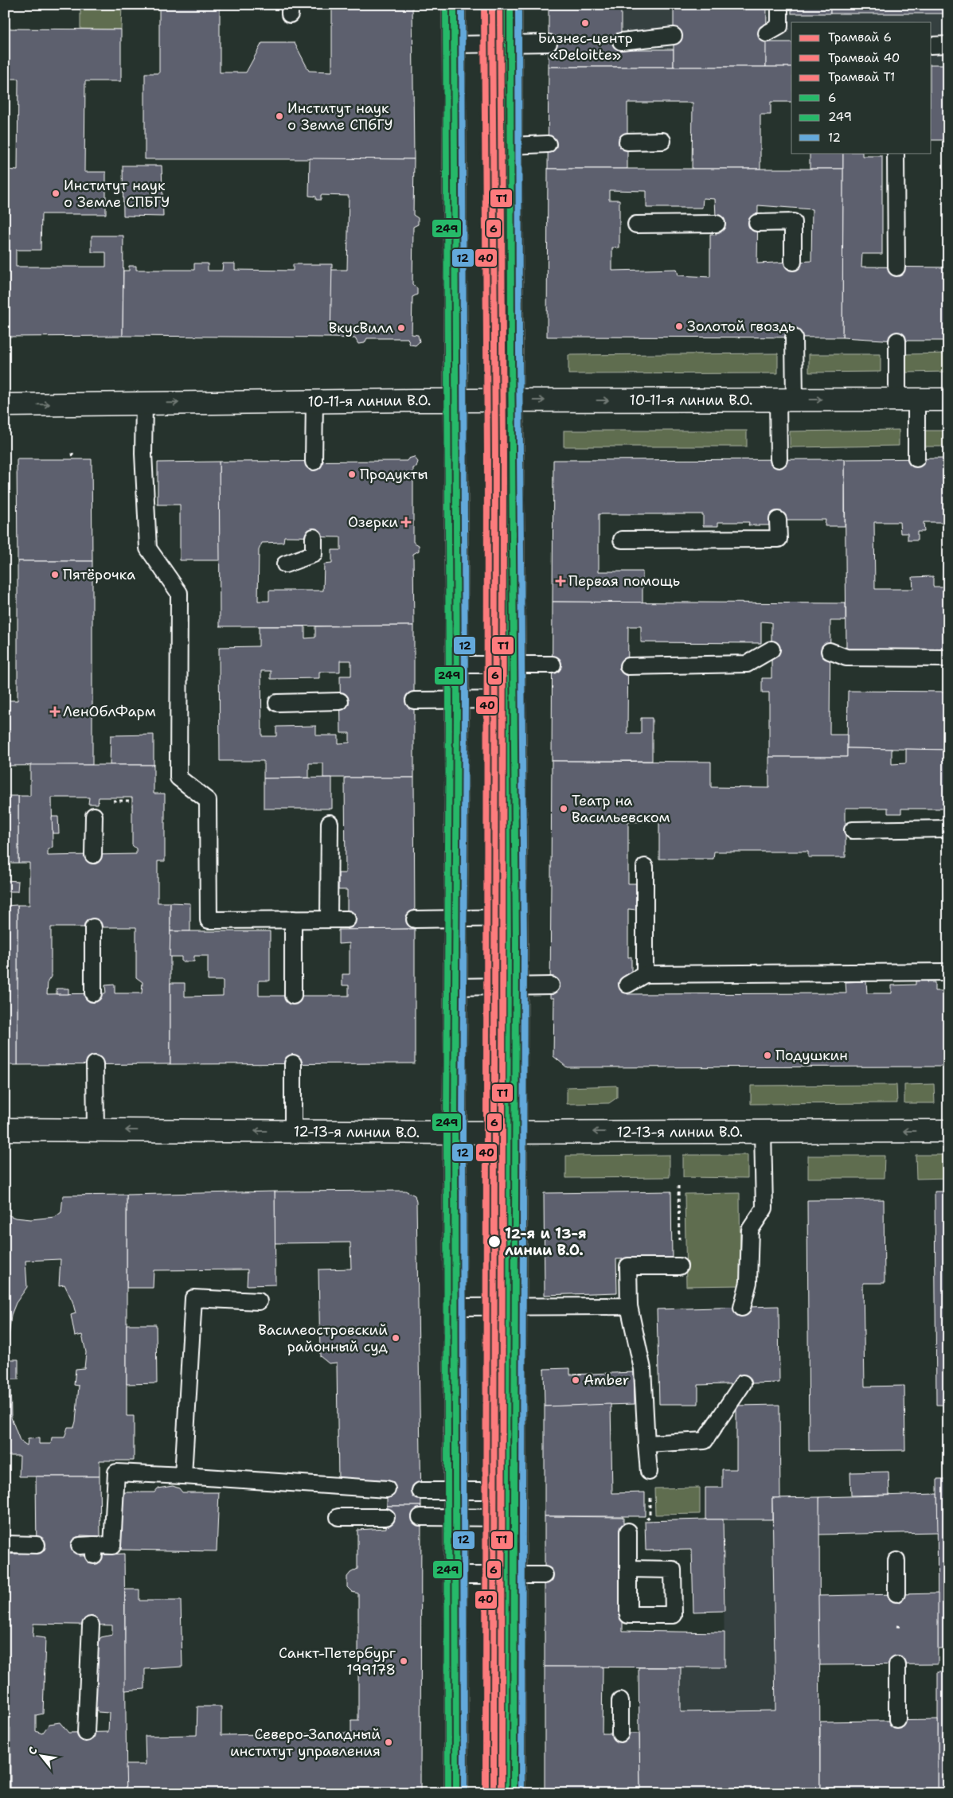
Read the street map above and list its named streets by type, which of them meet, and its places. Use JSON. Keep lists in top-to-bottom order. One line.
{"streets":{"main road":["10-11-я линии В.О.","12-13-я линии В.О."]},"one_way":["10-11-я линии В.О.","12-13-я линии В.О."],"places":{"other":["Бизнес-центр «Deloitte»","Институт наук о Земле СПбГУ","Институт наук о Земле СПБГУ","Золотой гвоздь","ВкусВилл","Продукты","Пятёрочка","Театр на Васильевском","Подушкин","12-я и 13-я линии В.О.","Василеостровский районный суд","Amber","Санкт-Петербург 199178","Северо-Западный институт управления"],"health":["Озерки","Первая помощь","ЛенОблФарм"]},"lines":["tram line 6","tram line 40","tram line Т1","transit line 6","transit line 249","transit line 12"],"legend":["Трамвай 6","Трамвай 40","Трамвай Т1","6","249","12"],"north":"top left"}
